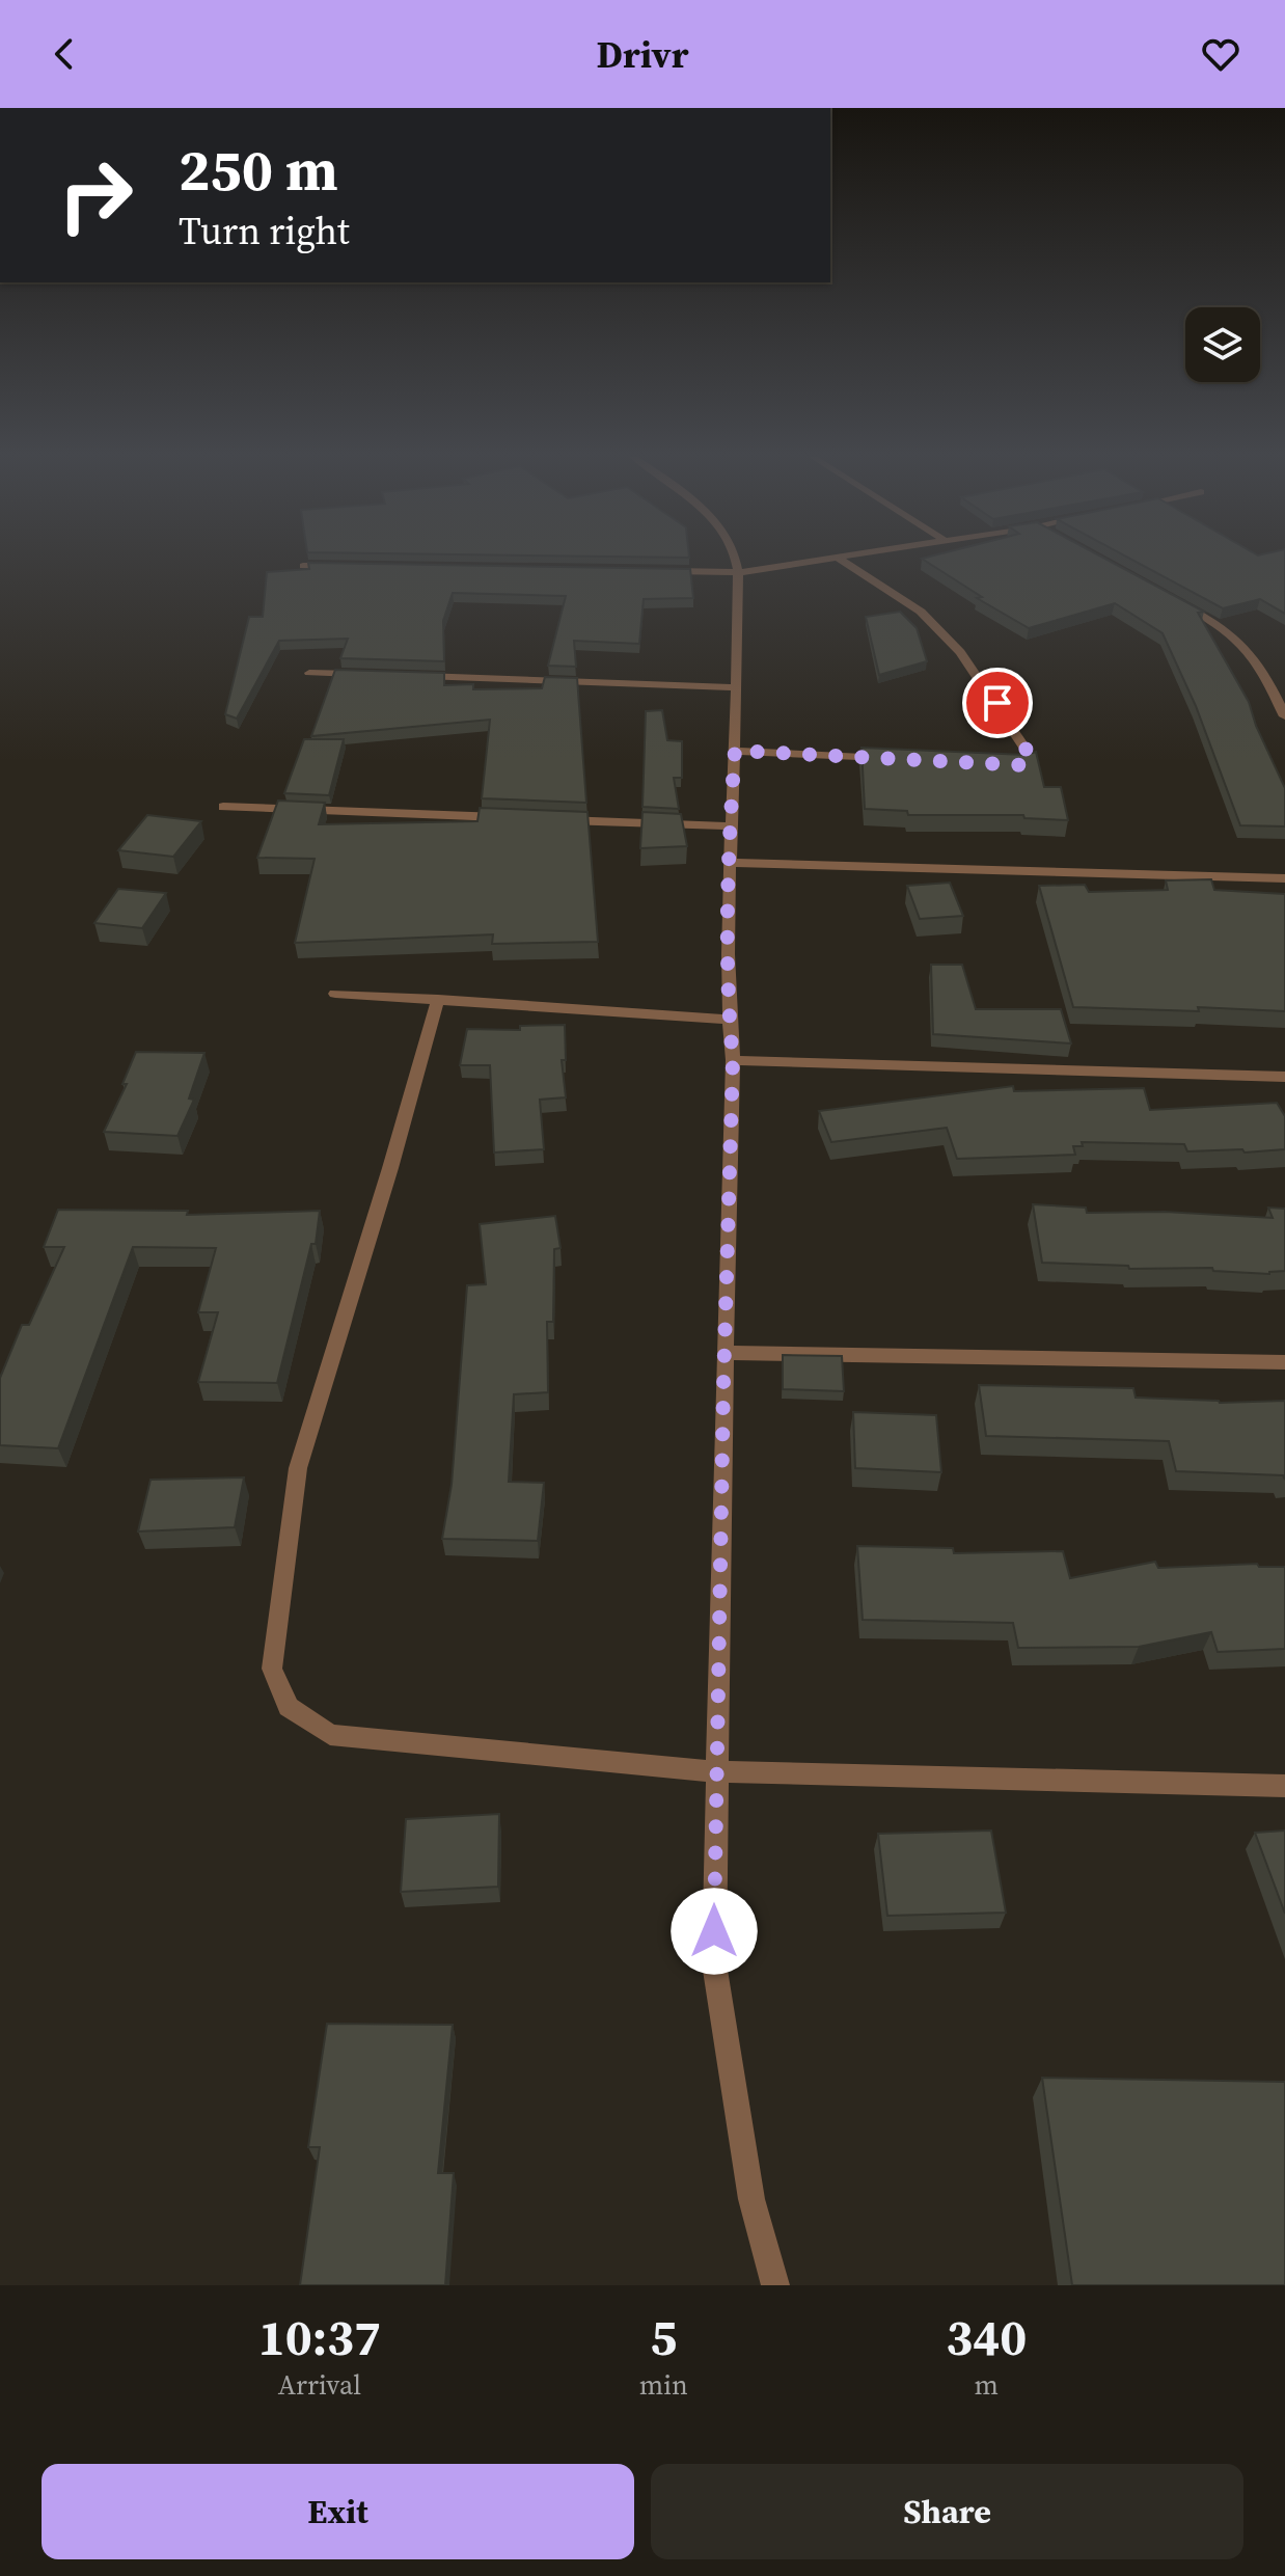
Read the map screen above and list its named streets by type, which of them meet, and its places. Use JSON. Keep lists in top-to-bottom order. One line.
{"page":{"header":"Drivr","turn":["250 m","Turn right"],"eta":["10:37","Arrival","5","min","340","m"],"buttons":["Exit","Share"]}}
